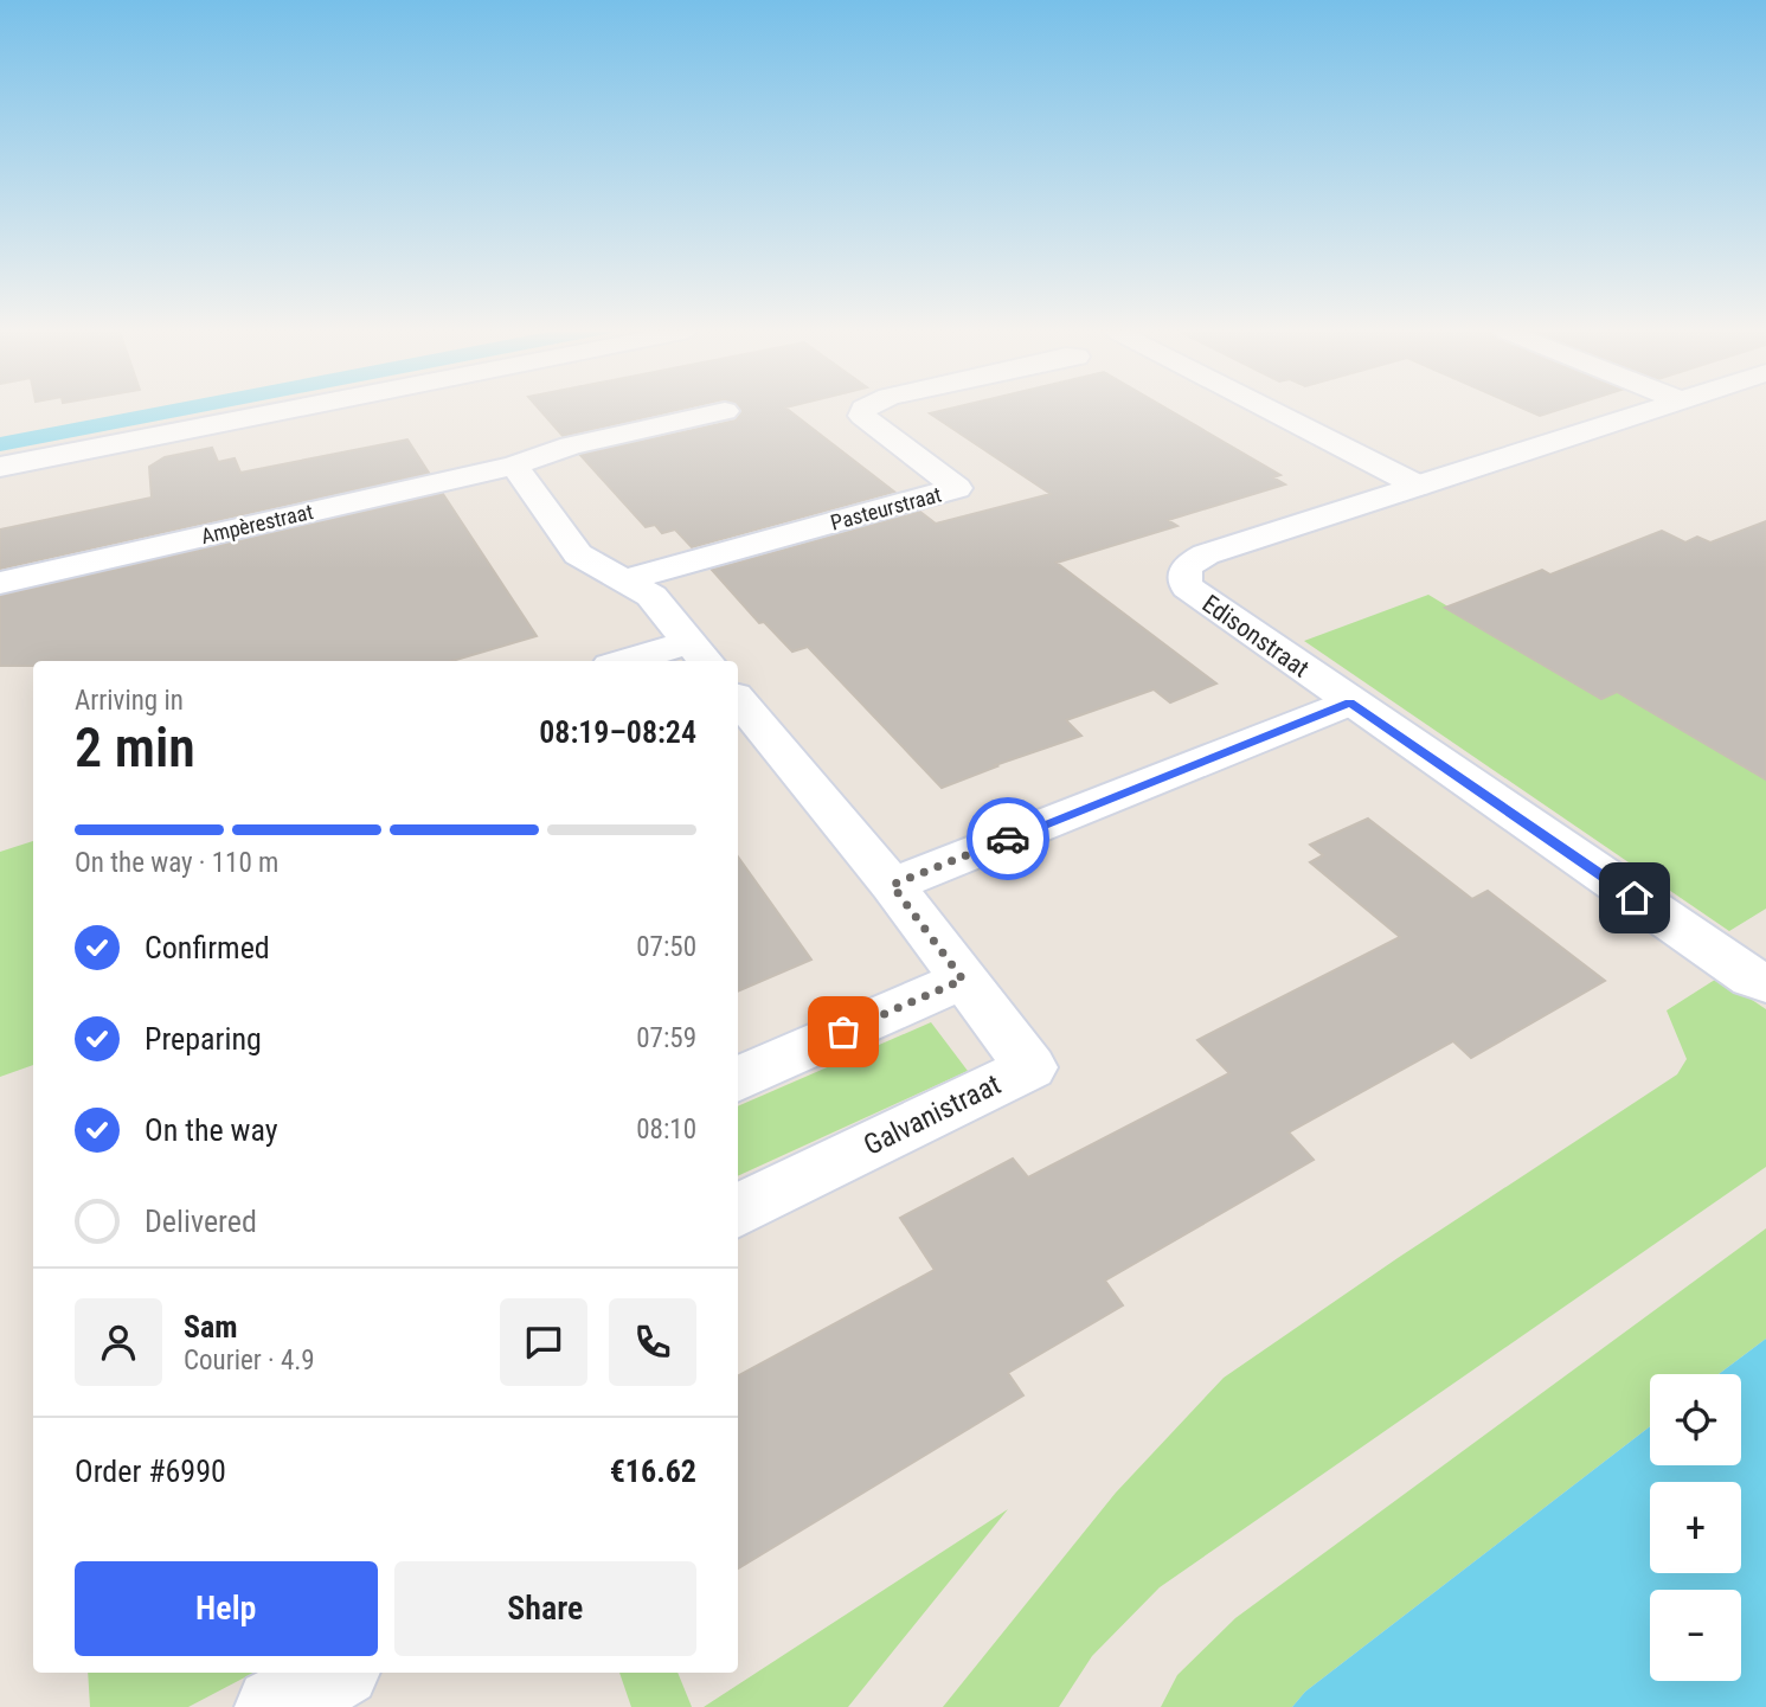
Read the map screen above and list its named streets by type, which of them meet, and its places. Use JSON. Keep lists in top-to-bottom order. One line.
{"streets":{"street":["Pasteurstraat","Ampèrestraat","Edisonstraat","Galvanistraat"]},"page":{"heading":["2 min","Arriving in","08:19–08:24"],"panel":["Sam","Courier · 4.9","Order #6990","€16.62"],"bar":"On the way · 110 m","list":[["Confirmed","07:50"],["Preparing","07:59"],["On the way","08:10"],"Delivered"],"map_buttons":["+","−"],"buttons":["Help","Share"]}}
